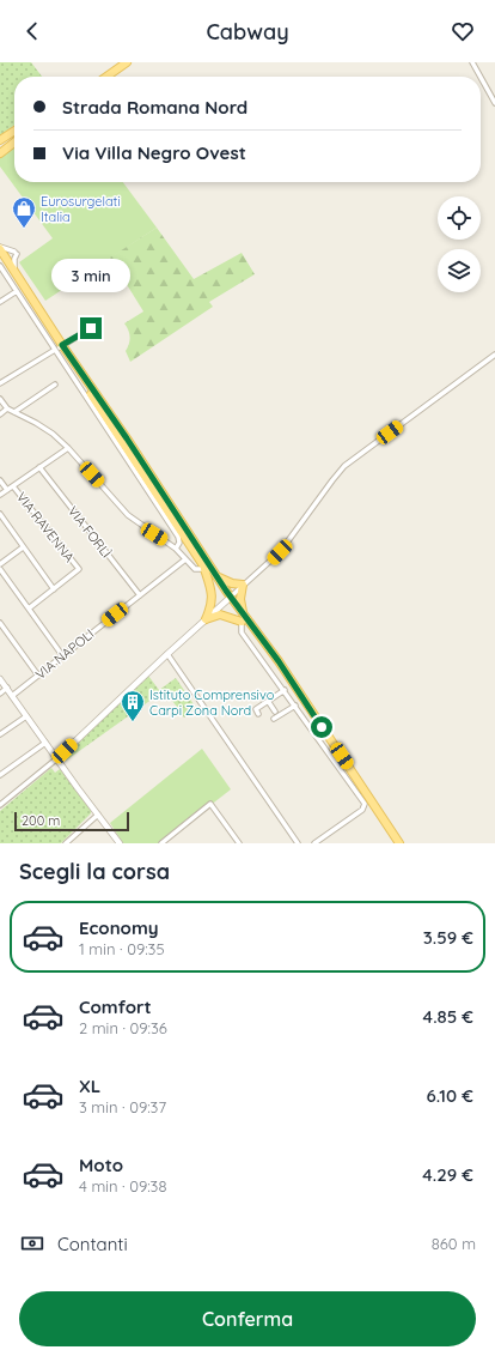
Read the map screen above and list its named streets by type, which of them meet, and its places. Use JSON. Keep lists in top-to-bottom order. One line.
{"streets":{"street":["VIA RAVENNA","VIA FORLÌ","VIA NAPOLI"]},"crossings":[["VIA FORLÌ","VIA NAPOLI"]],"places":{"shop":["Eurosurgelati Italia"],"building":["Istituto Comprensivo Carpi Zona Nord"]},"scale_bar":"200 m","page":{"header":"Cabway","banner":["Strada Romana Nord","Via Villa Negro Ovest"],"bubble":"3 min","scale":"200 m","heading":"Scegli la corsa","list":[{"name":"Economy","note":"1 min · 09:35","value":"3.59 €"},{"name":"Comfort","note":"2 min · 09:36","value":"4.85 €"},{"name":"XL","note":"3 min · 09:37","value":"6.10 €"},{"name":"Moto","note":"4 min · 09:38","value":"4.29 €"}],"pay":["Contanti","860 m"],"buttons":"Conferma"}}
